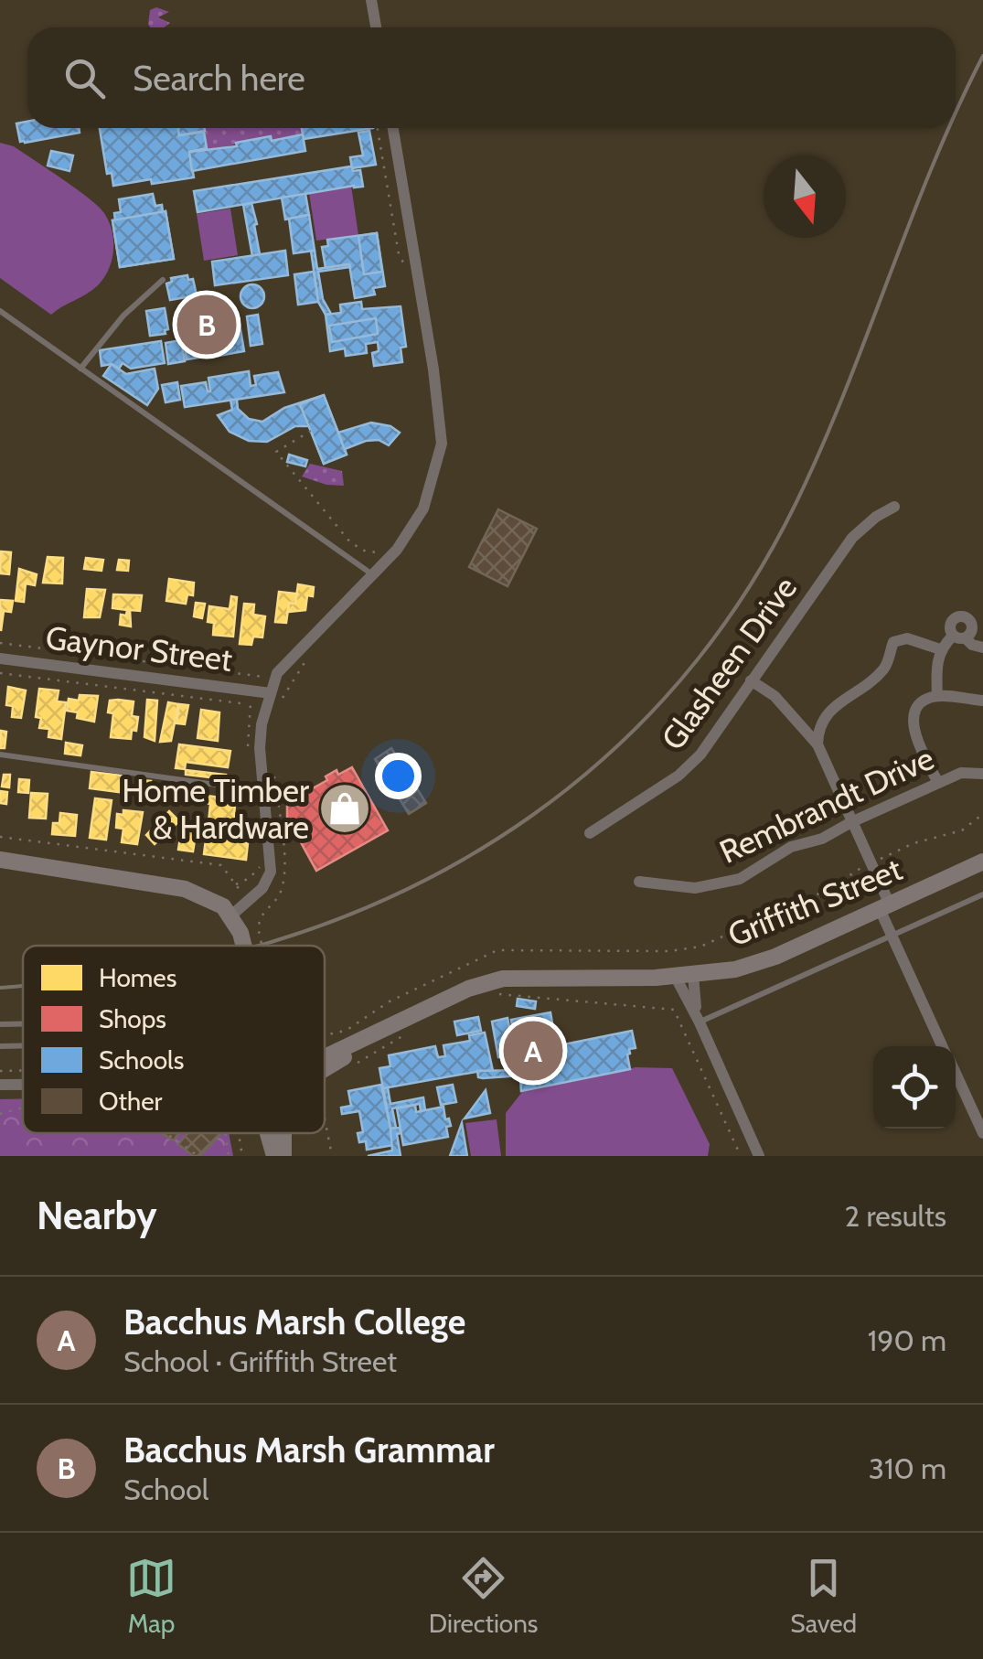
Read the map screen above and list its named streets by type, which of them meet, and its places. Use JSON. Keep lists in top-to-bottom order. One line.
{"streets":{"street":["Gaynor Street","Glasheen Drive","Rembrandt Drive","Griffith Street"]},"places":{"shop":["Home Timber & Hardware"]},"legend":["Homes","Shops","Schools","Other"],"north":"bottom","page":{"search":"Search here","pins":["B","A"],"heading":["Nearby","2 results"],"list":[{"mark":"A","name":"Bacchus Marsh College","note":"School · Griffith Street","value":"190 m"},{"mark":"B","name":"Bacchus Marsh Grammar","note":"School","value":"310 m"}],"nav":["Map","Directions","Saved"]}}
